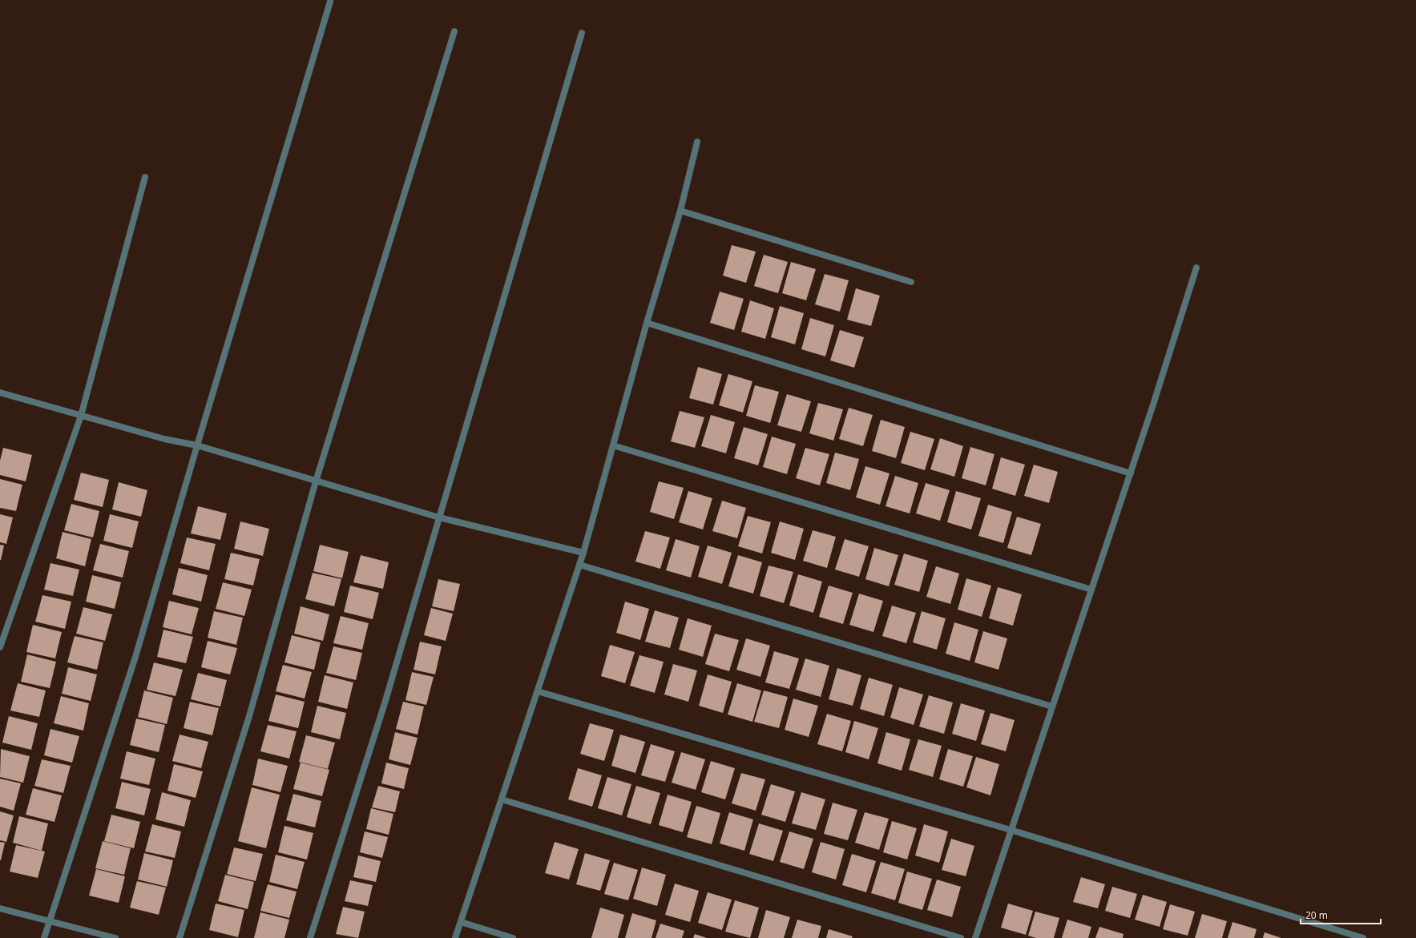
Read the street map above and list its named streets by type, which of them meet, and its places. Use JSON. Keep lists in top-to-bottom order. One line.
{"scale_bar":"20 m"}
